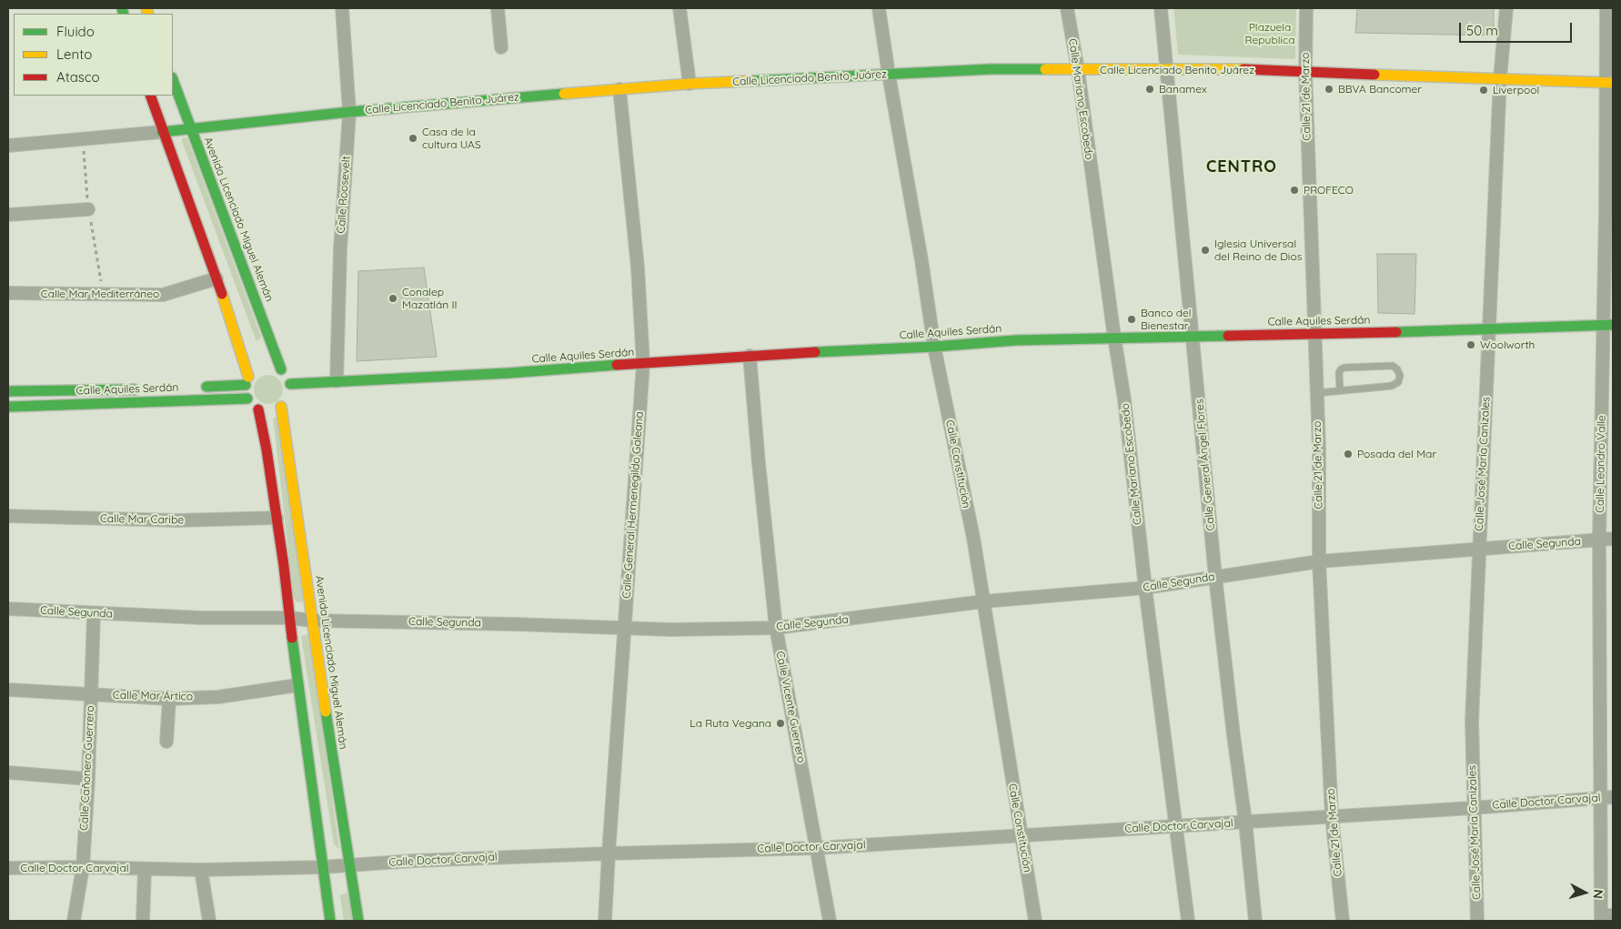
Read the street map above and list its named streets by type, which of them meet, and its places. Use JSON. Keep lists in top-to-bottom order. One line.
{"streets":{"street":["Calle Licenciado Benito Juárez","Calle 21 de Marzo","Calle Mariano Escobedo","Calle Roosevelt","Avenida Licenciado Miguel Alemán","Calle Mar Mediterráneo","Calle Aquiles Serdán","Calle Constitución","Calle José María Canizales","Calle Leandro Valle","Calle General Ángel Flores","Calle General Hermenegildo Galeana","Calle Mar Caribe","Calle Segunda","Calle Mar Ártico","Calle Vicente Guerrero","Calle Cañonero Guerrero","Calle Doctor Carvajal"]},"crossings":[["Calle Licenciado Benito Juárez","Calle 21 de Marzo"],["Calle Licenciado Benito Juárez","Calle Mariano Escobedo"],["Calle Licenciado Benito Juárez","Calle Roosevelt"],["Calle Licenciado Benito Juárez","Avenida Licenciado Miguel Alemán"],["Calle Licenciado Benito Juárez","Calle Constitución"],["Calle Licenciado Benito Juárez","Calle José María Canizales"],["Calle Licenciado Benito Juárez","Calle Leandro Valle"],["Calle Licenciado Benito Juárez","Calle General Ángel Flores"],["Calle Licenciado Benito Juárez","Calle General Hermenegildo Galeana"],["Calle 21 de Marzo","Calle Aquiles Serdán"],["Calle 21 de Marzo","Calle Segunda"],["Calle 21 de Marzo","Calle Doctor Carvajal"],["Calle Mariano Escobedo","Calle Aquiles Serdán"],["Calle Mariano Escobedo","Calle Segunda"],["Calle Mariano Escobedo","Calle Doctor Carvajal"],["Calle Roosevelt","Calle Aquiles Serdán"],["Avenida Licenciado Miguel Alemán","Calle Aquiles Serdán"],["Avenida Licenciado Miguel Alemán","Calle Segunda"],["Avenida Licenciado Miguel Alemán","Calle Doctor Carvajal"],["Calle Aquiles Serdán","Calle Constitución"],["Calle Aquiles Serdán","Calle José María Canizales"],["Calle Aquiles Serdán","Calle Leandro Valle"],["Calle Aquiles Serdán","Calle General Ángel Flores"],["Calle Aquiles Serdán","Calle General Hermenegildo Galeana"],["Calle Aquiles Serdán","Calle Vicente Guerrero"],["Calle Constitución","Calle Segunda"],["Calle Constitución","Calle Doctor Carvajal"],["Calle José María Canizales","Calle Segunda"],["Calle José María Canizales","Calle Doctor Carvajal"],["Calle Leandro Valle","Calle Segunda"],["Calle Leandro Valle","Calle Doctor Carvajal"],["Calle General Ángel Flores","Calle Segunda"],["Calle General Ángel Flores","Calle Doctor Carvajal"],["Calle General Hermenegildo Galeana","Calle Segunda"],["Calle General Hermenegildo Galeana","Calle Doctor Carvajal"],["Calle Segunda","Calle Vicente Guerrero"],["Calle Segunda","Calle Cañonero Guerrero"],["Calle Mar Ártico","Calle Cañonero Guerrero"],["Calle Vicente Guerrero","Calle Doctor Carvajal"],["Calle Cañonero Guerrero","Calle Doctor Carvajal"]],"districts":["CENTRO"],"parks":["Plazuela Republica"],"places":["Banamex","BBVA Bancomer","Liverpool","Casa de la cultura UAS","PROFECO","Iglesia Universal del Reino de Dios","Conalep Mazatlán II","Banco del Bienestar","Woolworth","Posada del Mar","La Ruta Vegana"],"legend":["Fluido","Lento","Atasco"],"scale_bar":"50 m","north":"right"}
